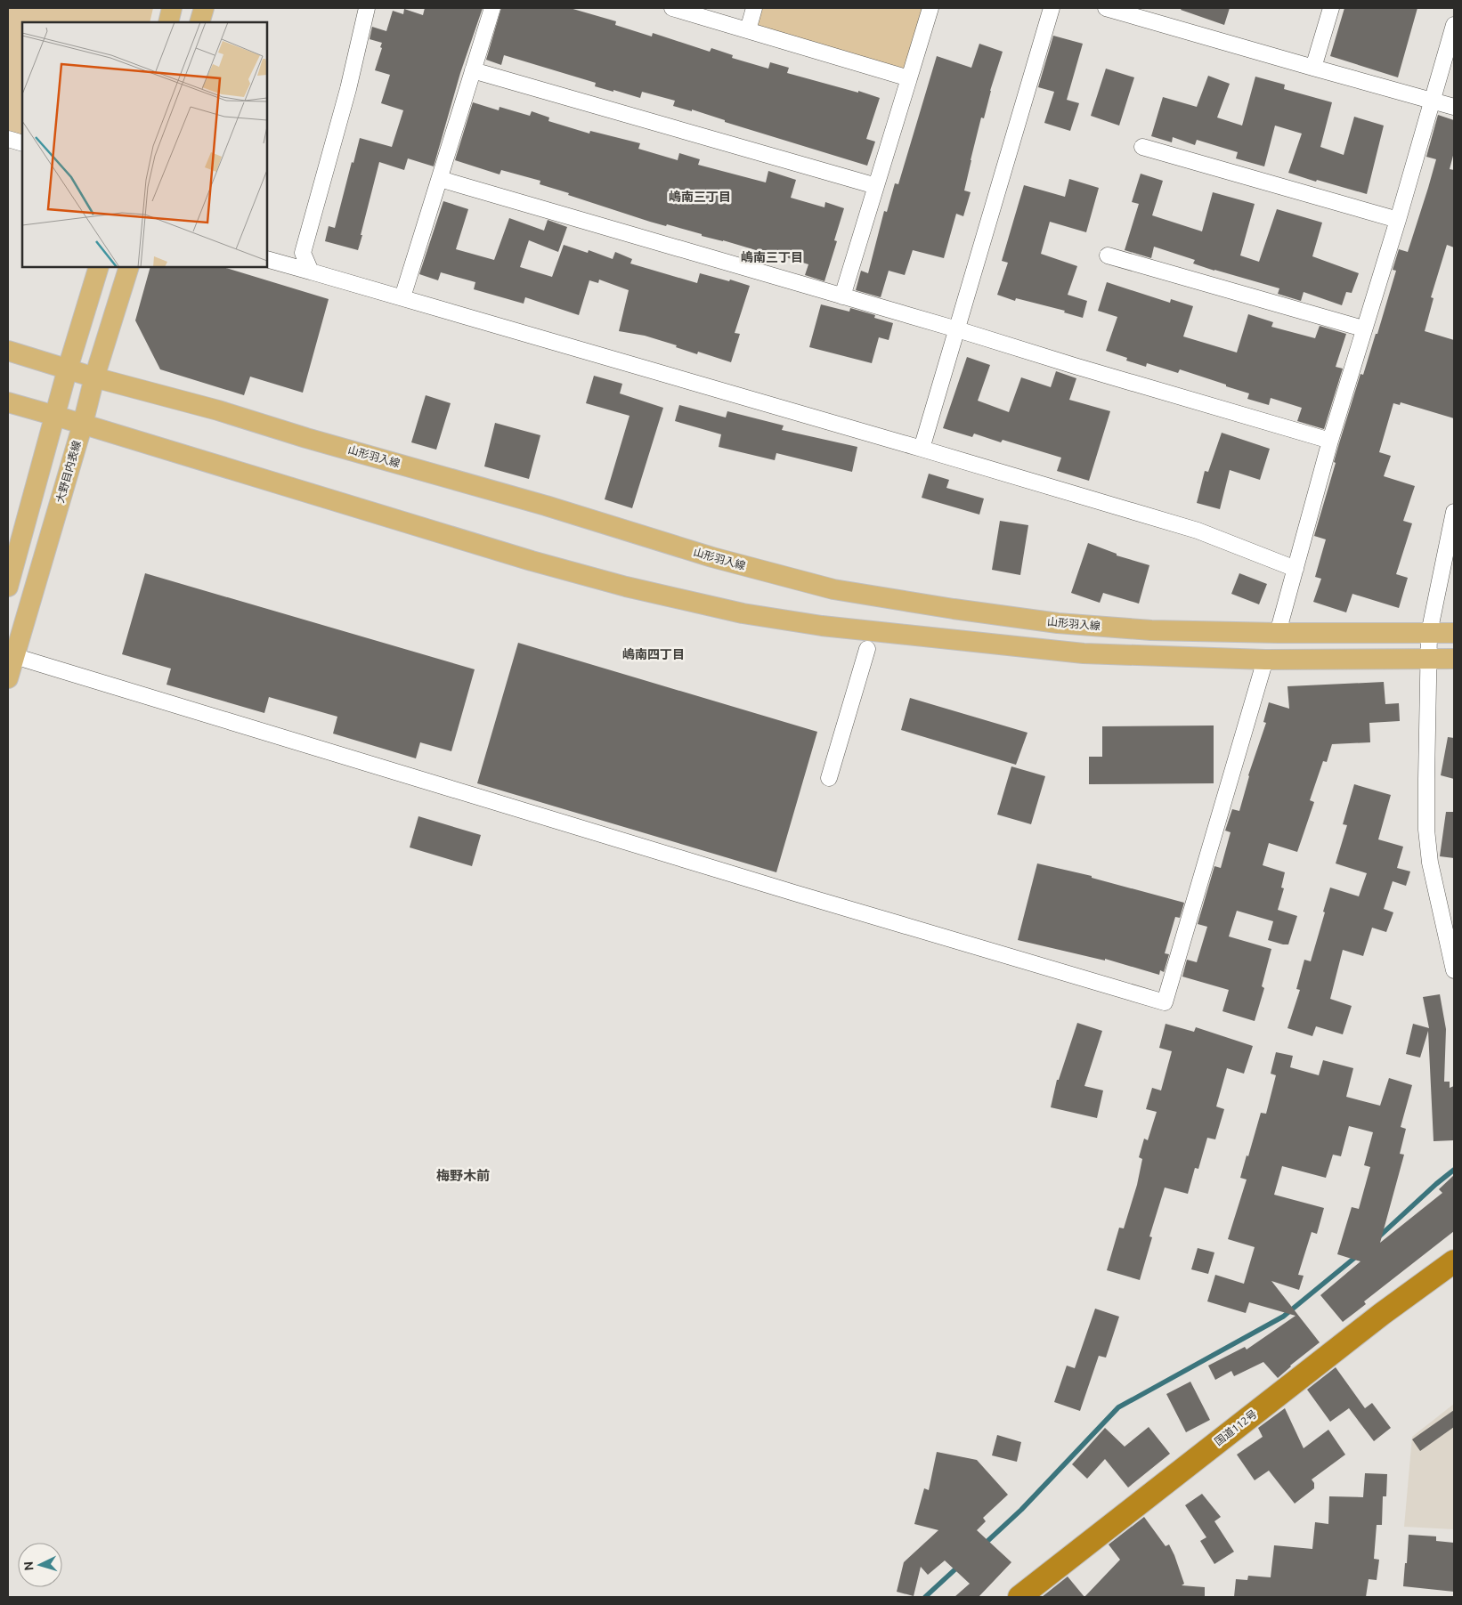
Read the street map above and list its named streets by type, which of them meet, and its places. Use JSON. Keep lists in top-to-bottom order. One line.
{"streets":{"highway":["国道112号"],"main road":["山形羽入線","大野目内表線"]},"crossings":[["山形羽入線","大野目内表線"]],"districts":["嶋南三丁目","嶋南三丁目","嶋南四丁目","梅野木前"],"north":"left"}
